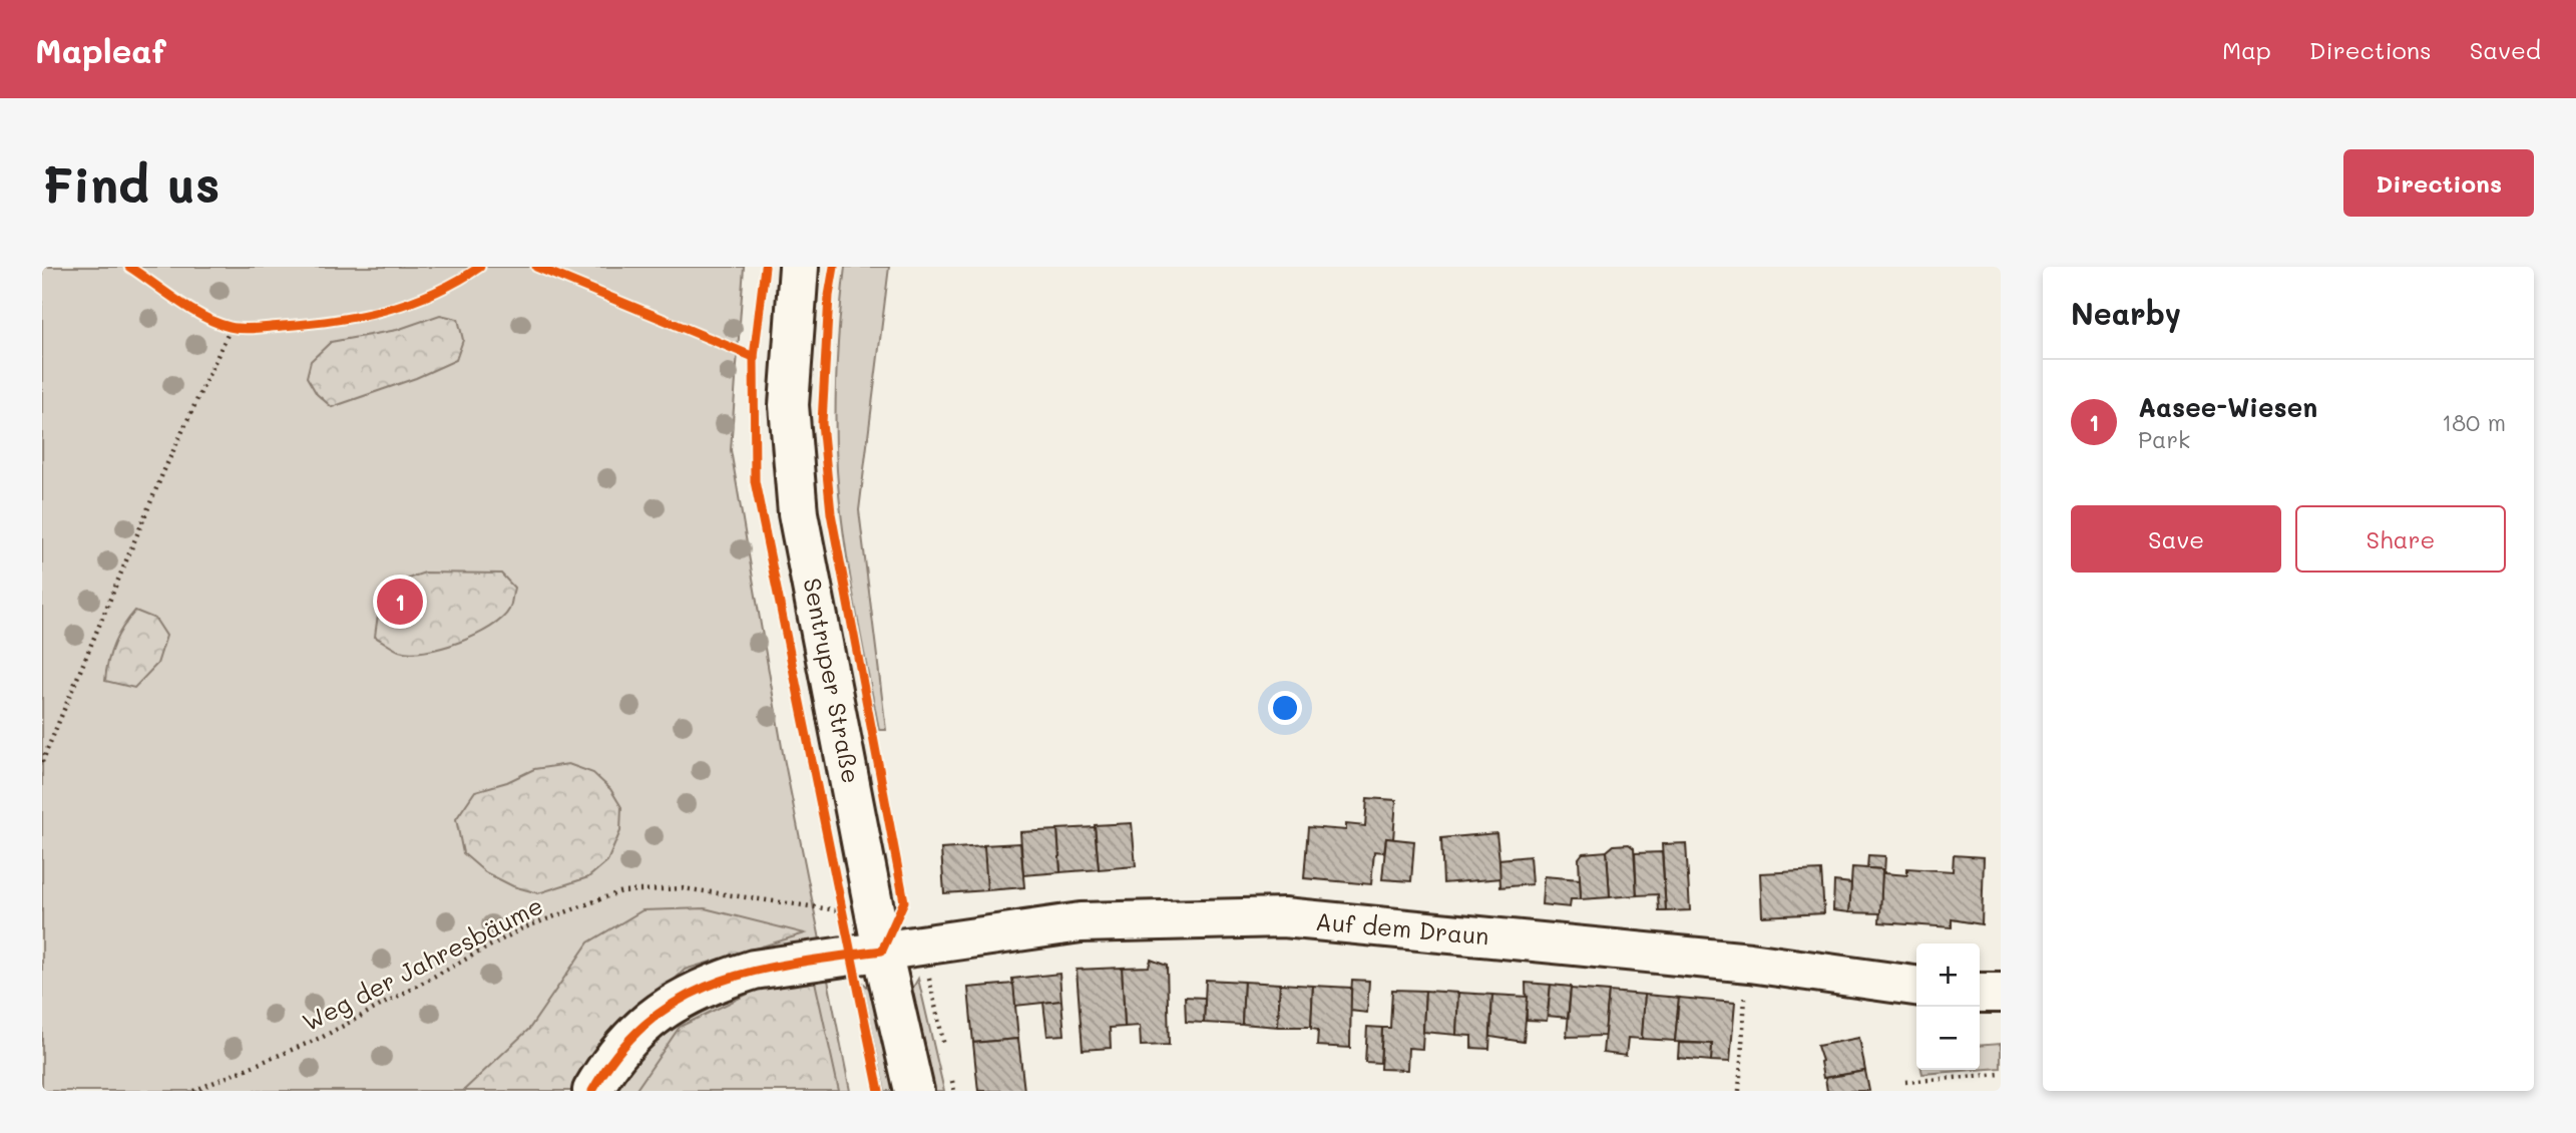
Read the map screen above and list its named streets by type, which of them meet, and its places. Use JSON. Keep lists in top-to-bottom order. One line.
{"streets":{"street":["Sentruper Straße","Auf dem Draun"],"path":["Weg der Jahresbäume"]},"crossings":[["Sentruper Straße","Auf dem Draun"]],"page":{"header":"Mapleaf","nav":["Map","Directions","Saved"],"buttons":["Directions",["Save","Share"]],"title":"Find us","heading":"Nearby","list":[{"mark":"1","name":"Aasee-Wiesen","note":"Park","value":"180 m"}],"pins":"1","map_buttons":["+","−"]}}
